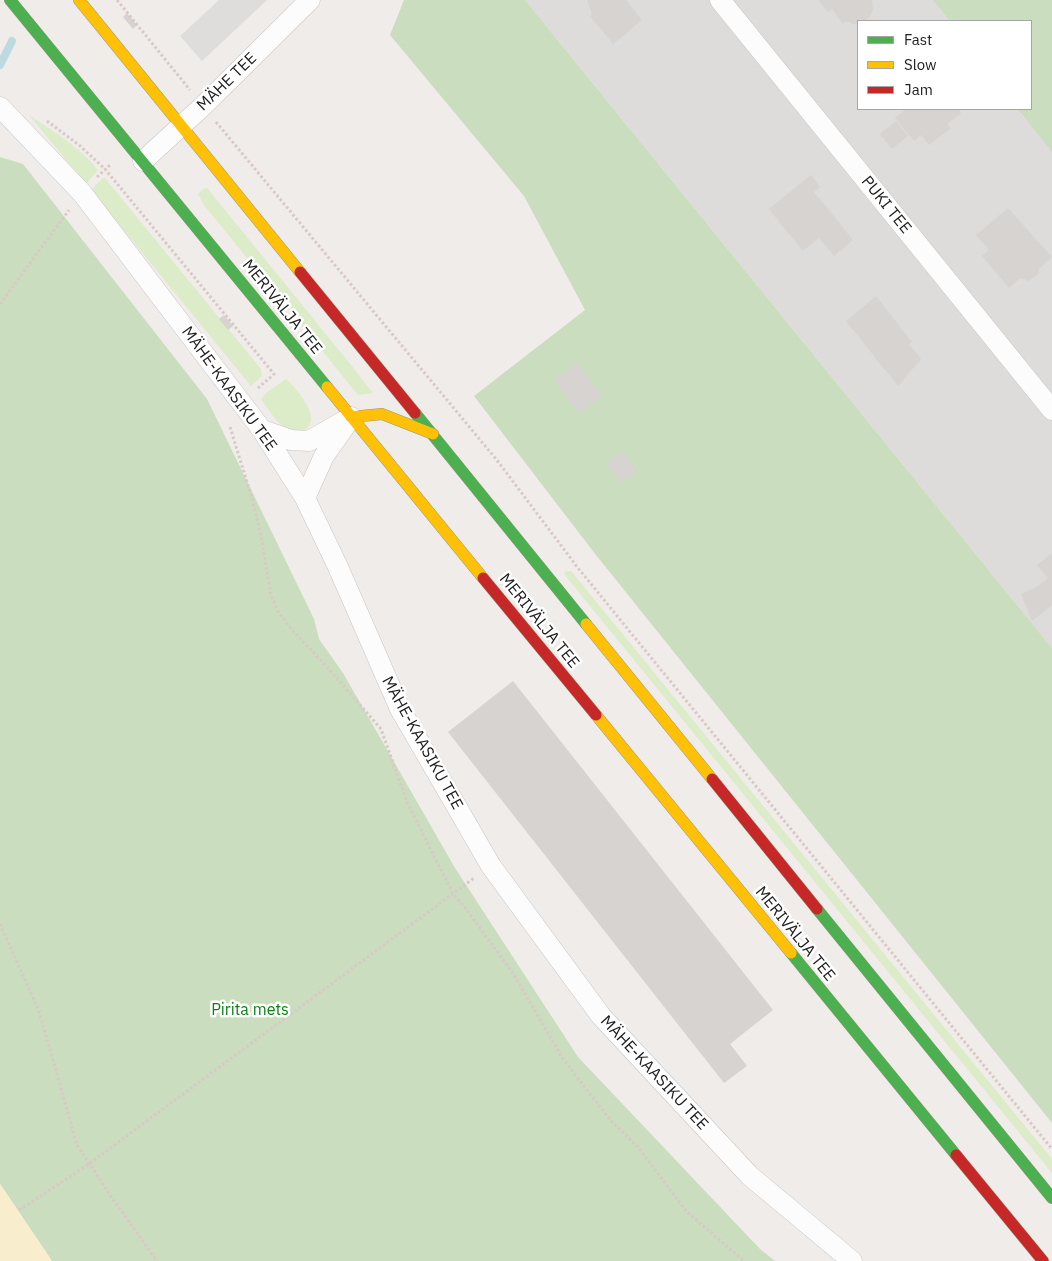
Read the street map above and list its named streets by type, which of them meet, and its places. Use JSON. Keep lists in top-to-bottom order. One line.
{"streets":{"main road":["MERIVÄLJA TEE"],"street":["MÄHE TEE","PUKI TEE","MÄHE-KAASIKU TEE"]},"crossings":[["MÄHE TEE","MERIVÄLJA TEE"]],"parks":["Pirita mets"],"legend":["Fast","Slow","Jam"]}
